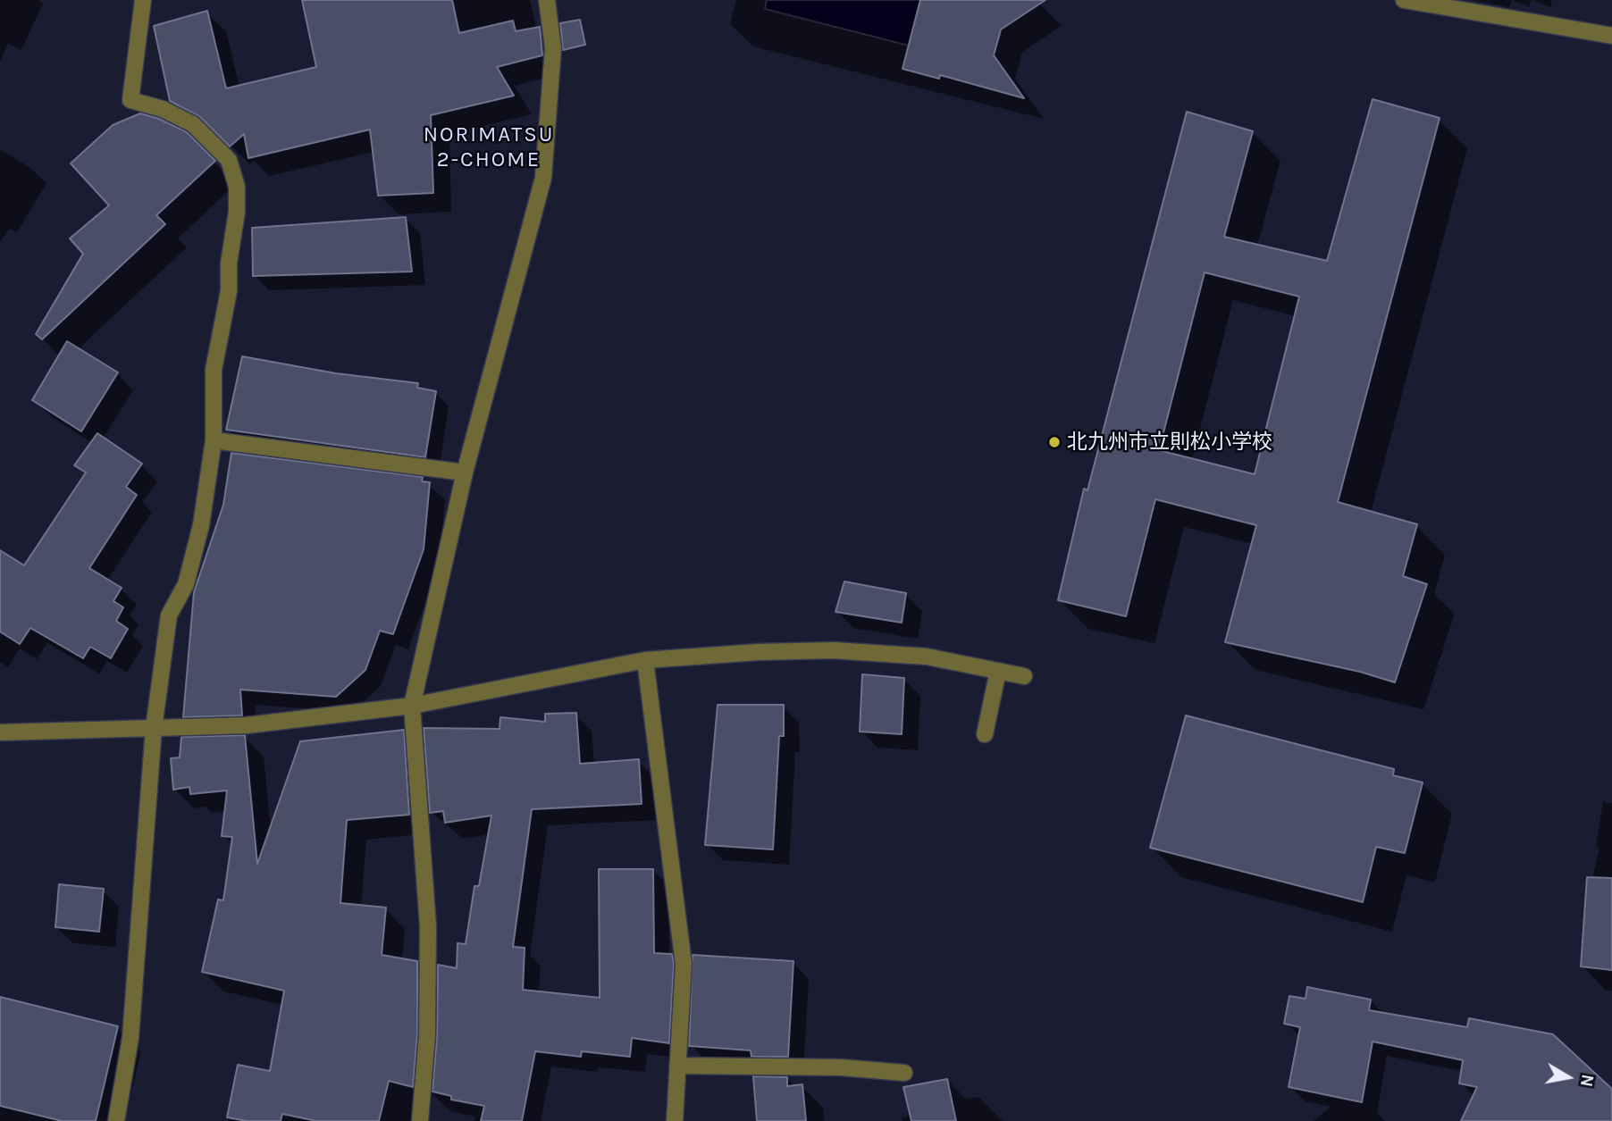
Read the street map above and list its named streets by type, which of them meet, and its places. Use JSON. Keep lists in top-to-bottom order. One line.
{"districts":["NORIMATSU 2-CHOME"],"places":["北九州市立則松小学校"],"north":"right"}
